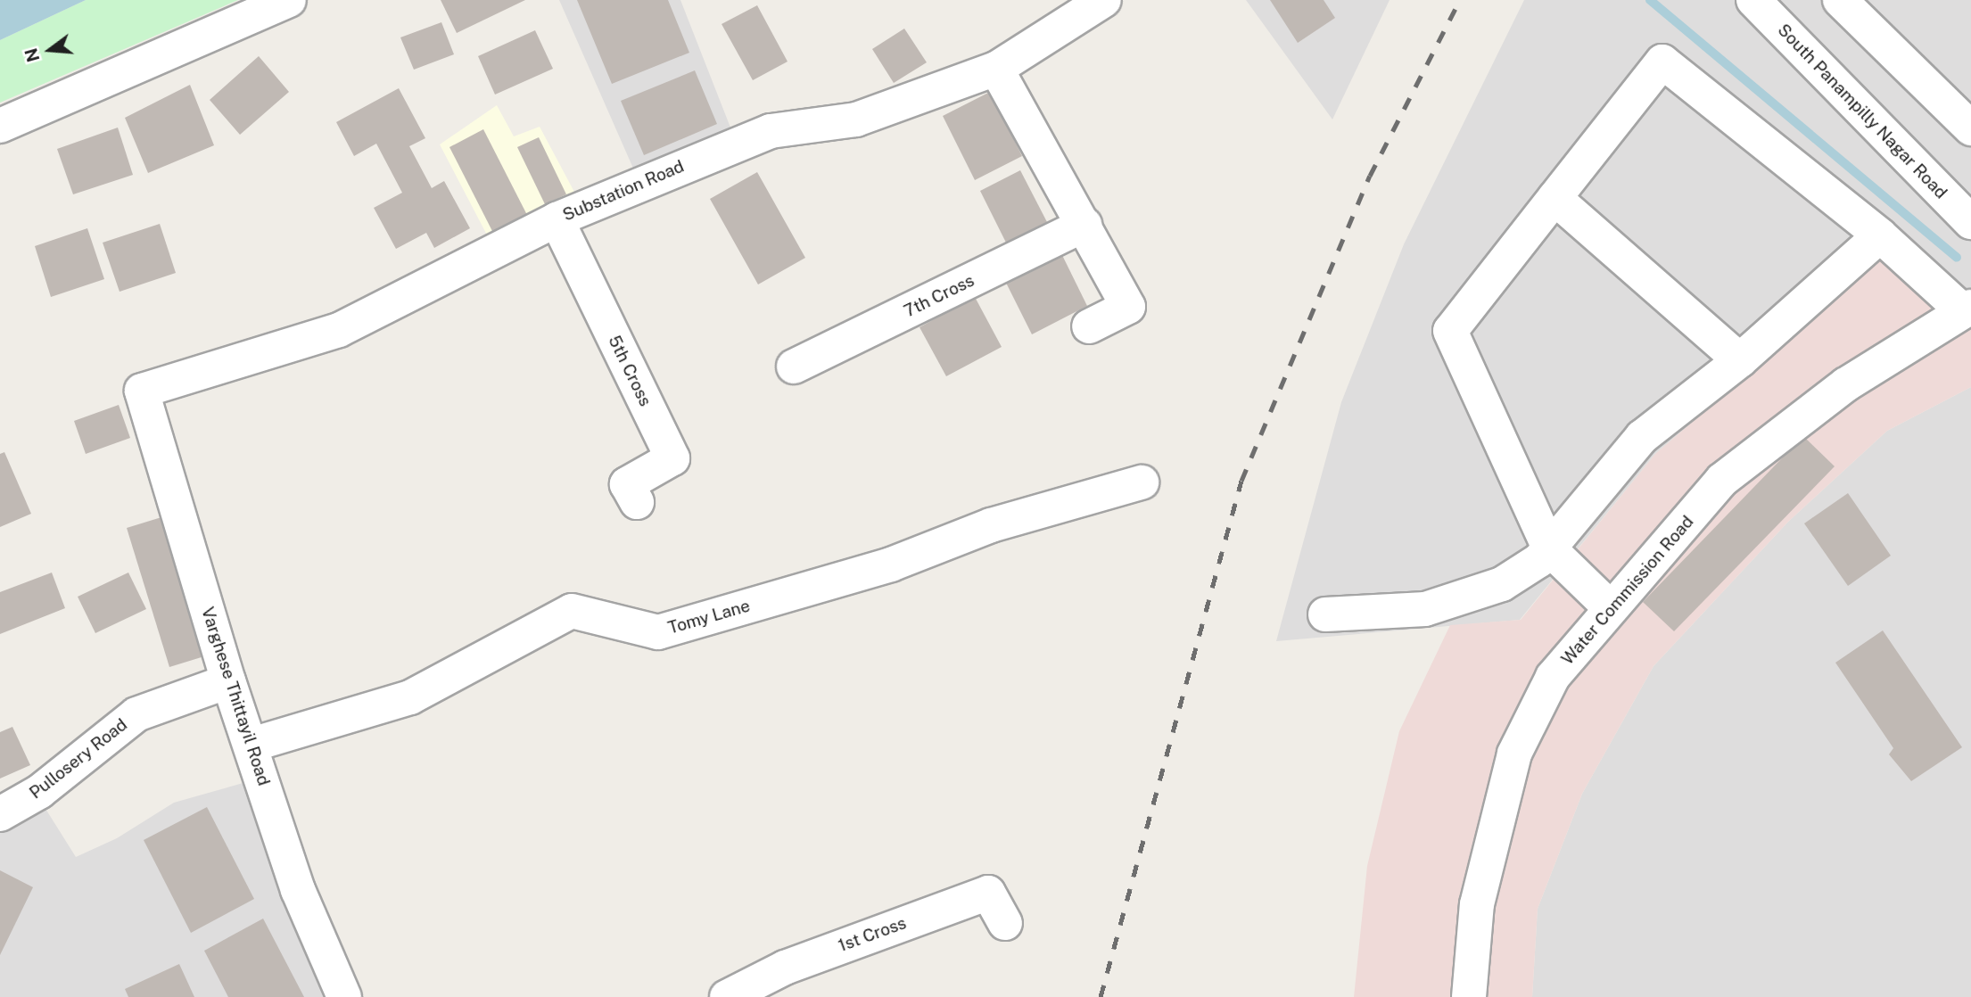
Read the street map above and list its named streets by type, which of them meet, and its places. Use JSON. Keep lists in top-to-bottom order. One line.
{"streets":{"street":["South Panampilly Nagar Road","Substation Road","7th Cross","5th Cross","Water Commission Road","Tomy Lane","Varghese Thittayil Road","Pullosery Road","1st Cross"]},"crossings":[["Substation Road","5th Cross"],["Substation Road","Varghese Thittayil Road"],["Tomy Lane","Varghese Thittayil Road"],["Varghese Thittayil Road","Pullosery Road"]],"north":"left"}
